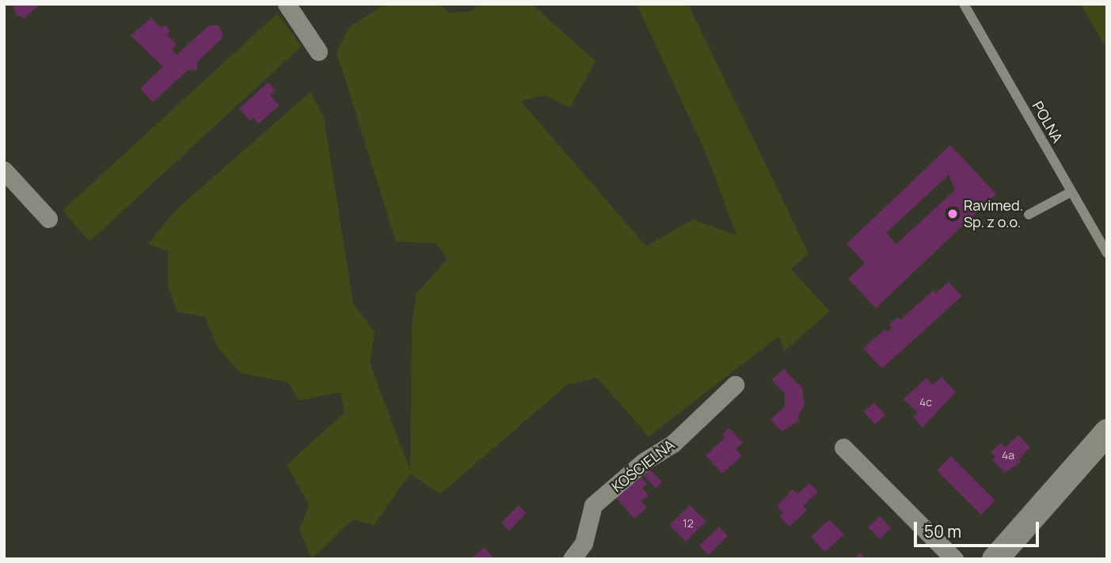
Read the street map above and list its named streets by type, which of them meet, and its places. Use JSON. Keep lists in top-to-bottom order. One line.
{"streets":{"street":["KOŚCIELNA"],"lane":["POLNA"]},"places":["Ravimed. Sp. z o.o."],"house_numbers":["4c","4a","12"],"scale_bar":"50 m"}
